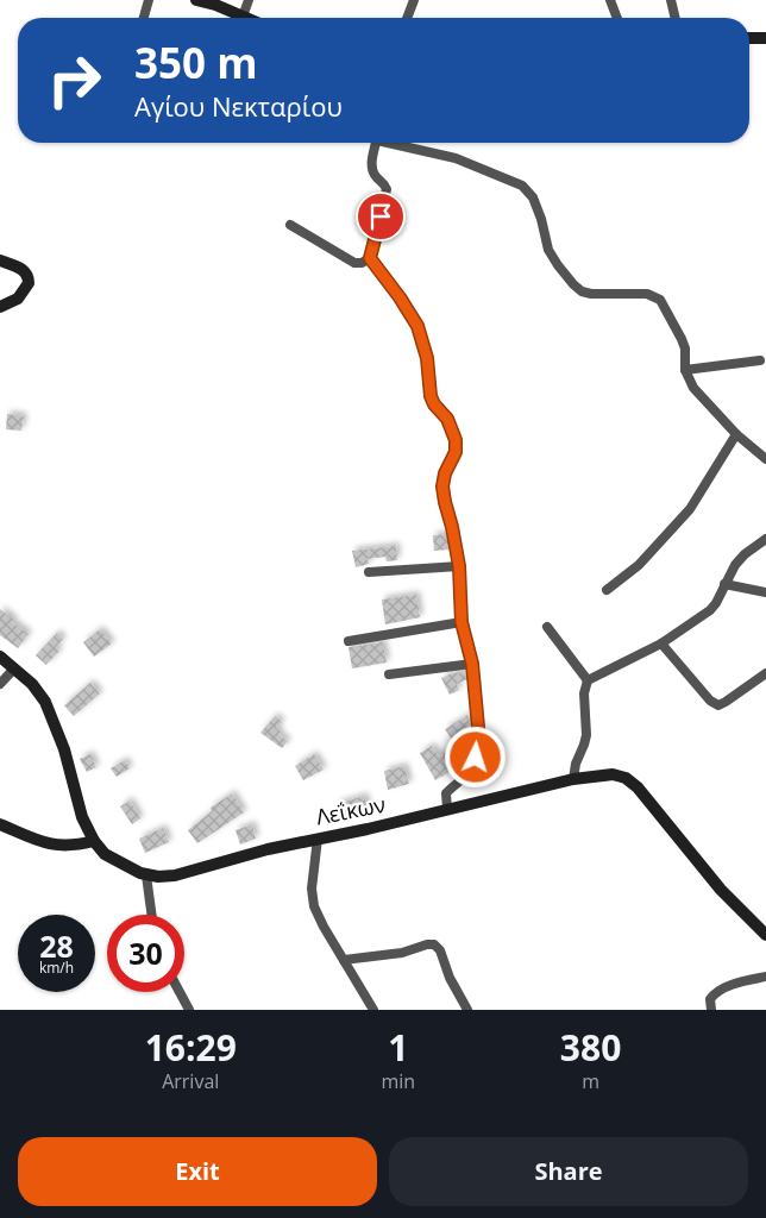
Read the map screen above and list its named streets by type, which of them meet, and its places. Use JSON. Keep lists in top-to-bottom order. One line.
{"streets":{"street":["Λεΐκων"]},"page":{"turn":["350 m","Αγίου Νεκταρίου"],"speed":"28 km/h","limit":"30","eta":["16:29","Arrival","1","min","380","m"],"buttons":["Exit","Share"]}}
